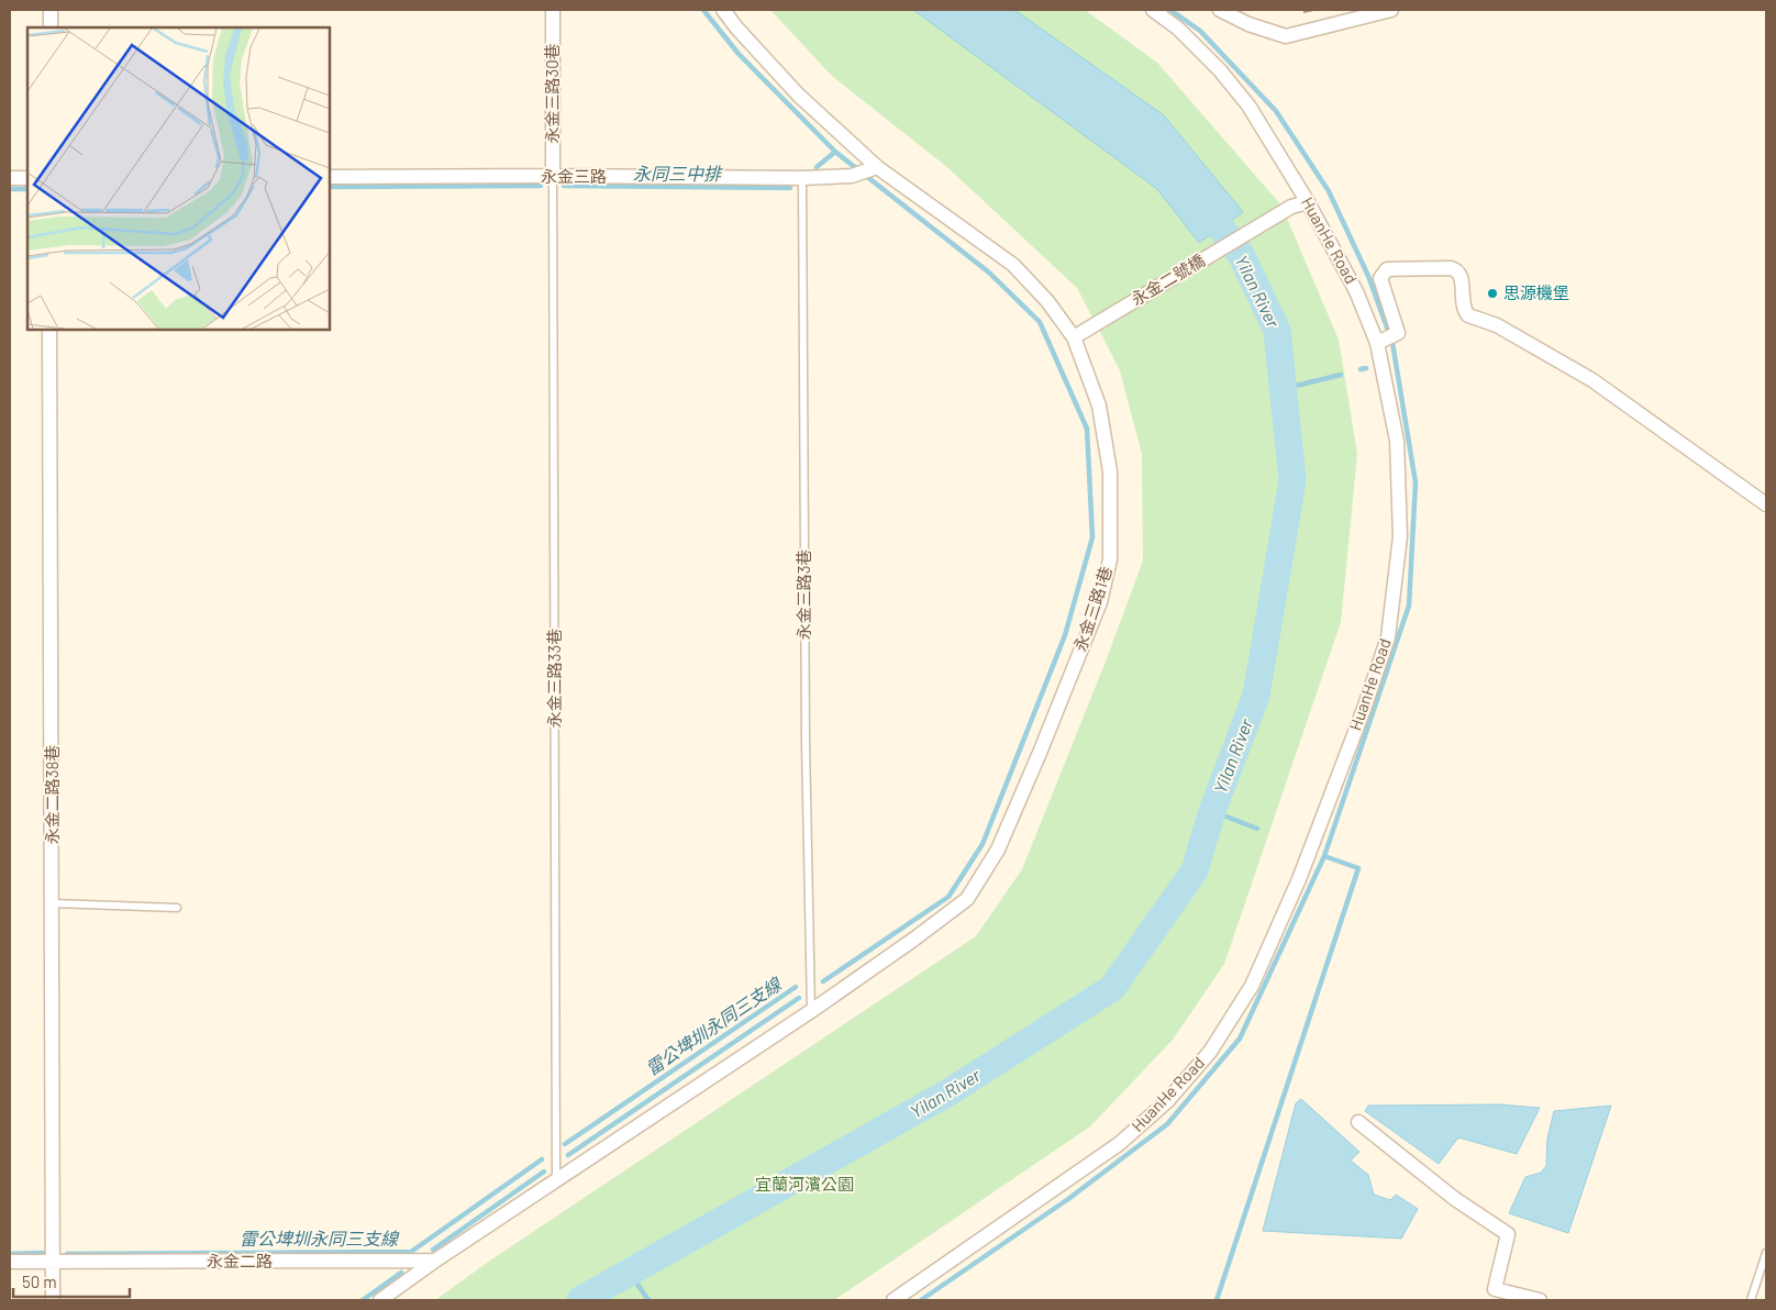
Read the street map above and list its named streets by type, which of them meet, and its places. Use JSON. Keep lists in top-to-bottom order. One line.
{"streets":{"street":["永金三路30巷","永金三路","HuanHe Road","永金二號橋","永金三路1巷","永金二路38巷","永金二路"],"lane":["永金三路3巷","永金三路33巷"]},"crossings":[["永金三路30巷","永金三路"],["永金三路30巷","永金三路33巷"],["永金三路","永金三路3巷"],["永金三路","永金三路1巷"],["永金三路","永金三路33巷"],["HuanHe Road","永金二號橋"],["永金二號橋","永金三路1巷"],["永金三路3巷","永金三路1巷"],["永金三路1巷","永金三路33巷"],["永金三路1巷","永金二路"],["永金二路38巷","永金二路"]],"water":["永同三中排","Yilan River","雷公埤圳永同三支線"],"parks":["宜蘭河濱公園"],"places":["思源機堡"],"scale_bar":"50 m"}
